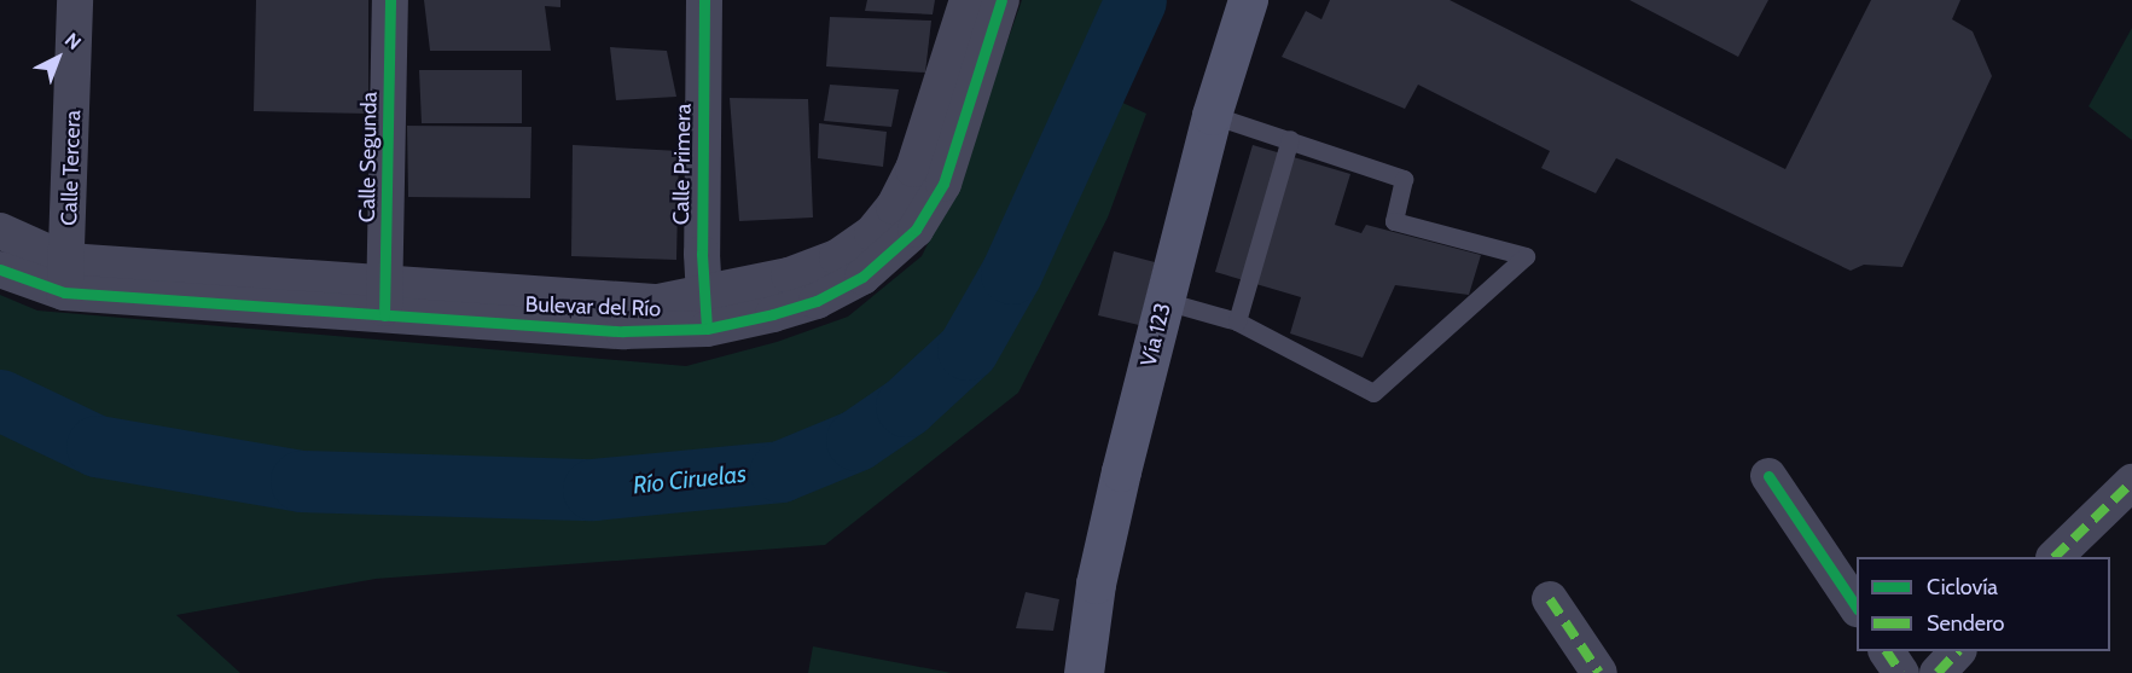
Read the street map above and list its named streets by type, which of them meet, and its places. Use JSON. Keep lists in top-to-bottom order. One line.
{"streets":{"main road":["Vía 123"],"street":["Calle Segunda","Calle Primera","Calle Tercera","Bulevar del Río"]},"crossings":[["Calle Segunda","Bulevar del Río"],["Calle Primera","Bulevar del Río"],["Calle Tercera","Bulevar del Río"]],"water":["Río Ciruelas"],"legend":["Ciclovía","Sendero"],"north":"top right"}
